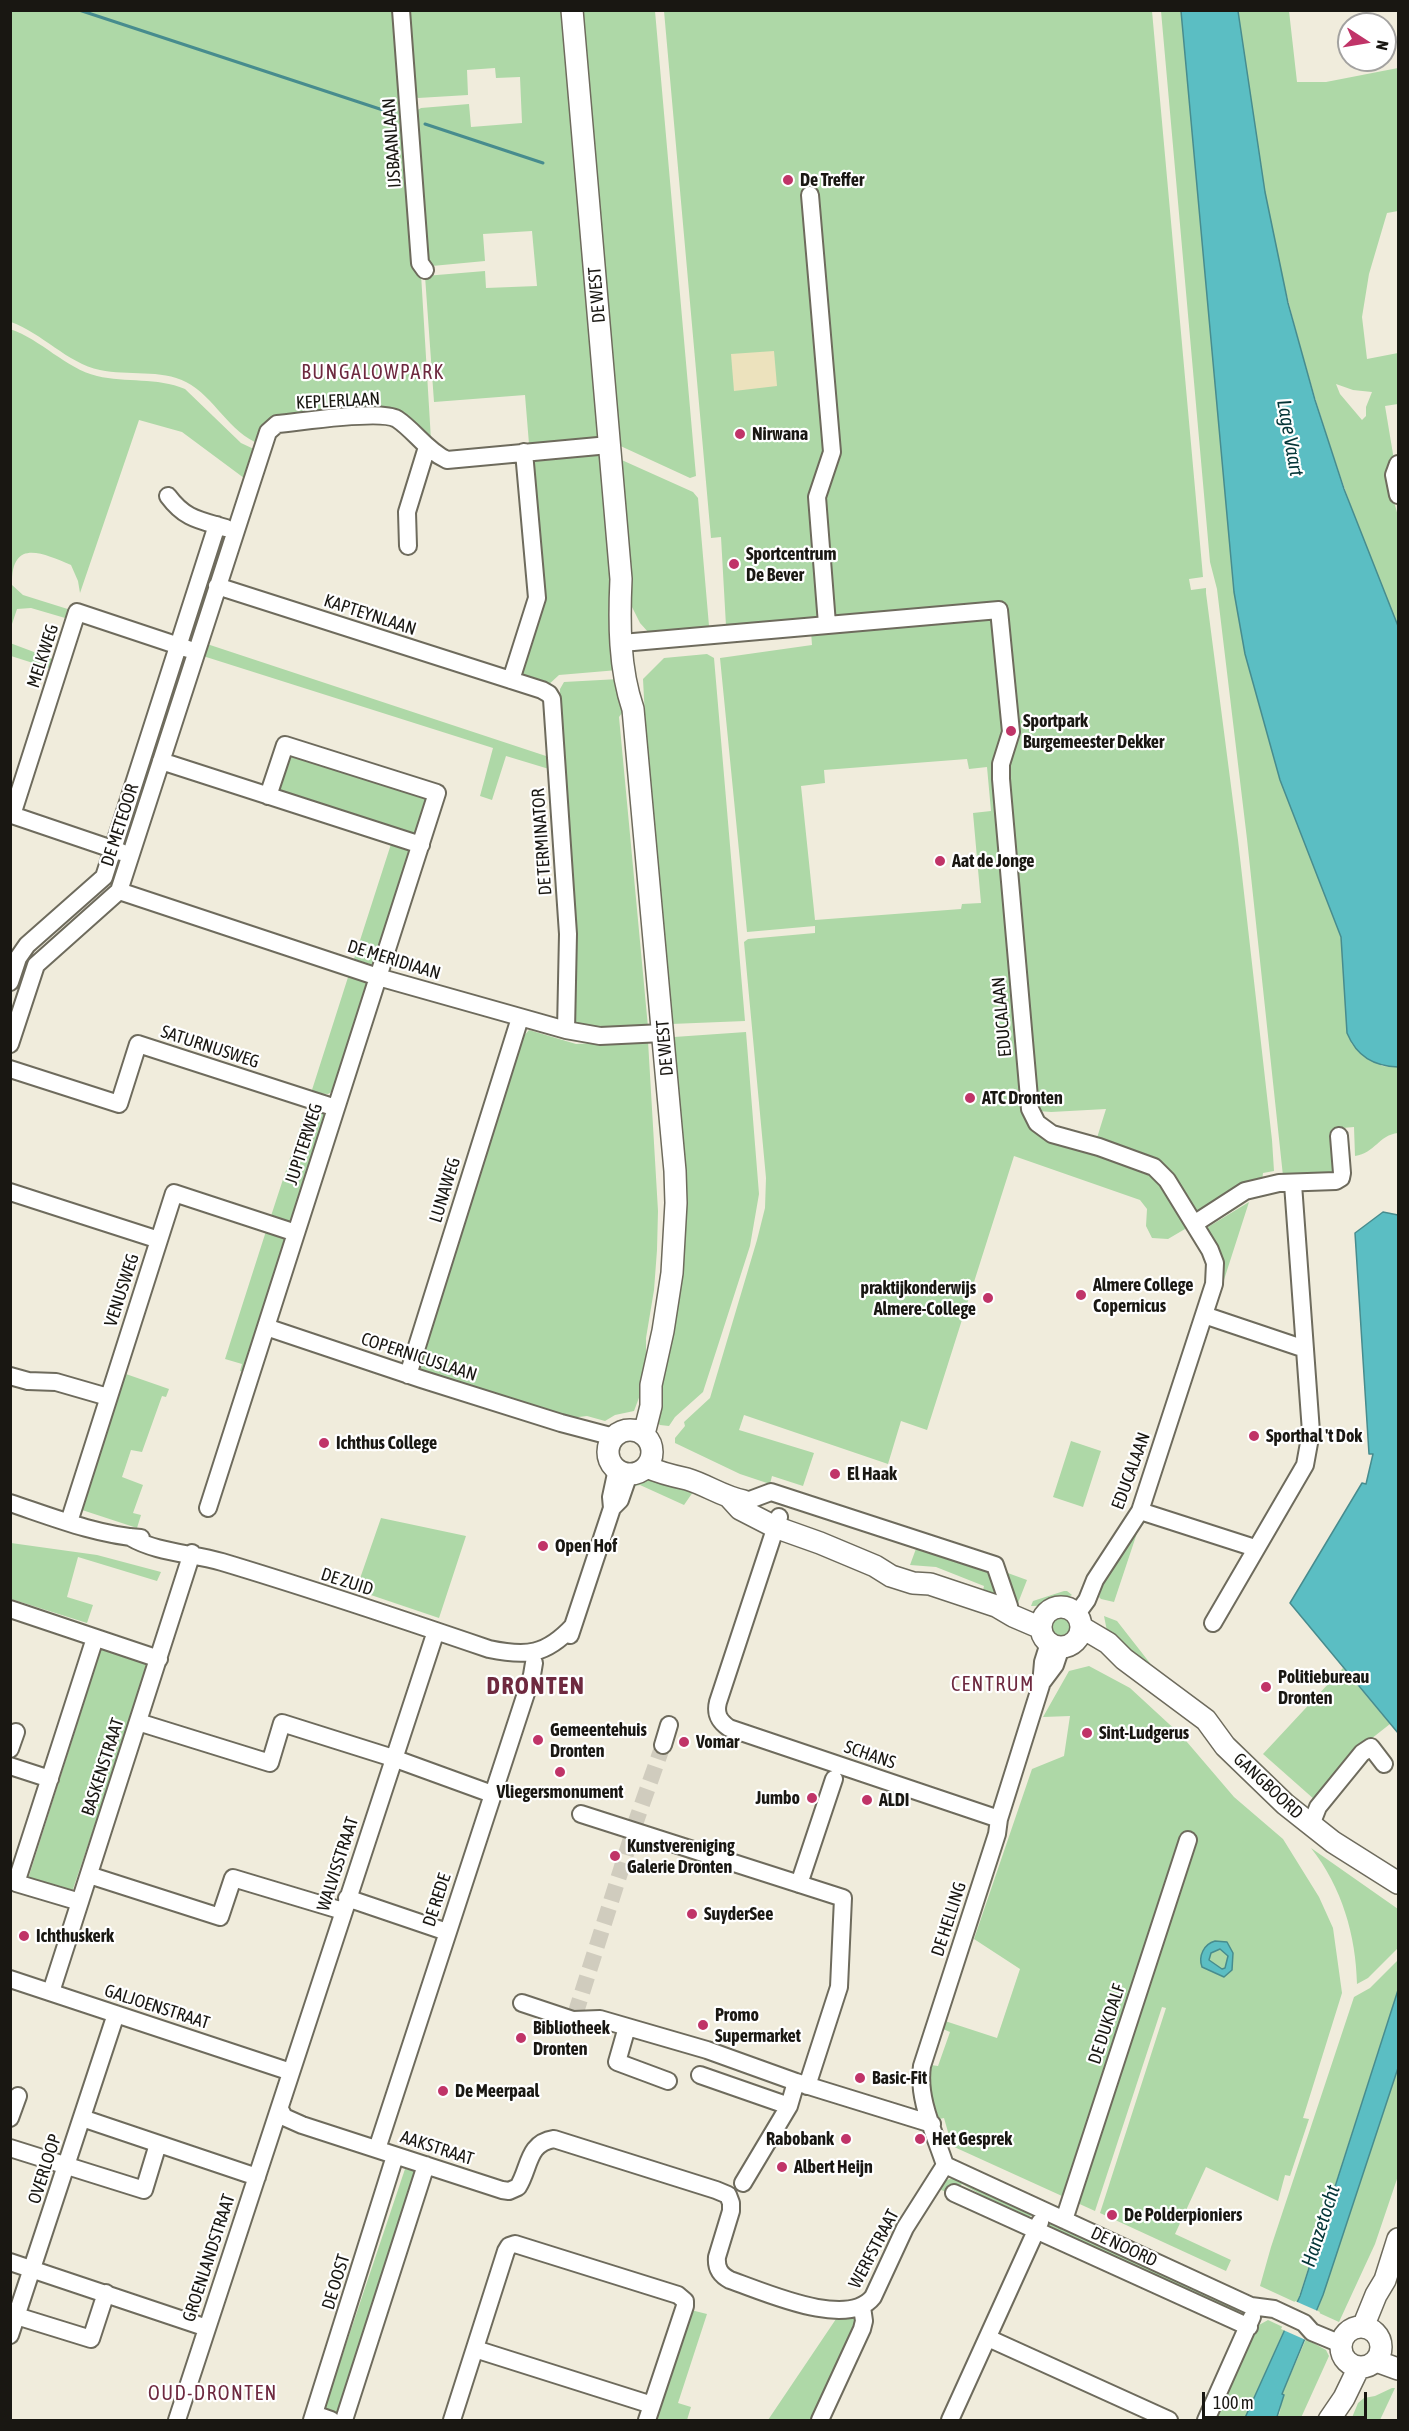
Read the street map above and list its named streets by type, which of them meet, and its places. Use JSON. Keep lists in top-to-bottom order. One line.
{"streets":{"main road":["DE WEST","GANGBOORD","DE NOORD"],"street":["IJSBAANLAAN","KEPLERLAAN","KAPTEYNLAAN","MELKWEG","DE METEOOR","DE TERMINATOR","DE MERIDIAAN","EDUCALAAN","SATURNUSWEG","JUPITERWEG","LUNAWEG","VENUSWEG","COPERNICUSLAAN","DE ZUID","SCHANS","BASKENSTRAAT","WALVISSTRAAT","DE REDE","DE HELLING","GALJOENSTRAAT","DE DUKDALF","AAKSTRAAT","OVERLOOP","WERFSTRAAT","GROENLANDSTRAAT","DE OOST"]},"crossings":[["DE WEST","KEPLERLAAN"],["DE WEST","DE MERIDIAAN"],["DE WEST","EDUCALAAN"],["DE WEST","COPERNICUSLAAN"],["KEPLERLAAN","KAPTEYNLAAN"],["KEPLERLAAN","DE METEOOR"],["KAPTEYNLAAN","DE METEOOR"],["KAPTEYNLAAN","DE TERMINATOR"],["MELKWEG","DE METEOOR"],["DE METEOOR","DE MERIDIAAN"],["DE TERMINATOR","DE MERIDIAAN"],["DE MERIDIAAN","JUPITERWEG"],["DE MERIDIAAN","LUNAWEG"],["EDUCALAAN","GANGBOORD"],["EDUCALAAN","DE HELLING"],["SATURNUSWEG","JUPITERWEG"],["JUPITERWEG","VENUSWEG"],["JUPITERWEG","COPERNICUSLAAN"],["LUNAWEG","COPERNICUSLAAN"],["VENUSWEG","DE ZUID"],["DE ZUID","BASKENSTRAAT"],["DE ZUID","WALVISSTRAAT"],["DE ZUID","DE REDE"],["SCHANS","GANGBOORD"],["SCHANS","DE HELLING"],["BASKENSTRAAT","GALJOENSTRAAT"],["GANGBOORD","DE HELLING"],["WALVISSTRAAT","GALJOENSTRAAT"],["WALVISSTRAAT","AAKSTRAAT"],["WALVISSTRAAT","GROENLANDSTRAAT"],["DE REDE","AAKSTRAAT"],["DE HELLING","DE NOORD"],["DE HELLING","WERFSTRAAT"],["GALJOENSTRAAT","OVERLOOP"],["DE DUKDALF","DE NOORD"],["AAKSTRAAT","WERFSTRAAT"],["AAKSTRAAT","GROENLANDSTRAAT"],["AAKSTRAAT","DE OOST"],["DE NOORD","WERFSTRAAT"]],"districts":["BUNGALOWPARK","CENTRUM","DRONTEN","OUD-DRONTEN"],"water":["Lage Vaart","Hanzetocht"],"places":["De Treffer","Nirwana","Sportcentrum De Bever","Sportpark Burgemeester Dekker","Aat de Jonge","ATC Dronten","Almere College Copernicus","praktijkonderwijs Almere-College","Sporthal 't Dok","Ichthus College","El Haak","Open Hof","Politiebureau Dronten","Sint-Ludgerus","Gemeentehuis Dronten","Vomar","Vliegersmonument","Jumbo","ALDI","Kunstvereniging Galerie Dronten","SuyderSee","Ichthuskerk","Promo Supermarket","Bibliotheek Dronten","Basic-Fit","De Meerpaal","Rabobank","Het Gesprek","Albert Heijn","De Polderpioniers"],"scale_bar":"100 m","north":"right"}
